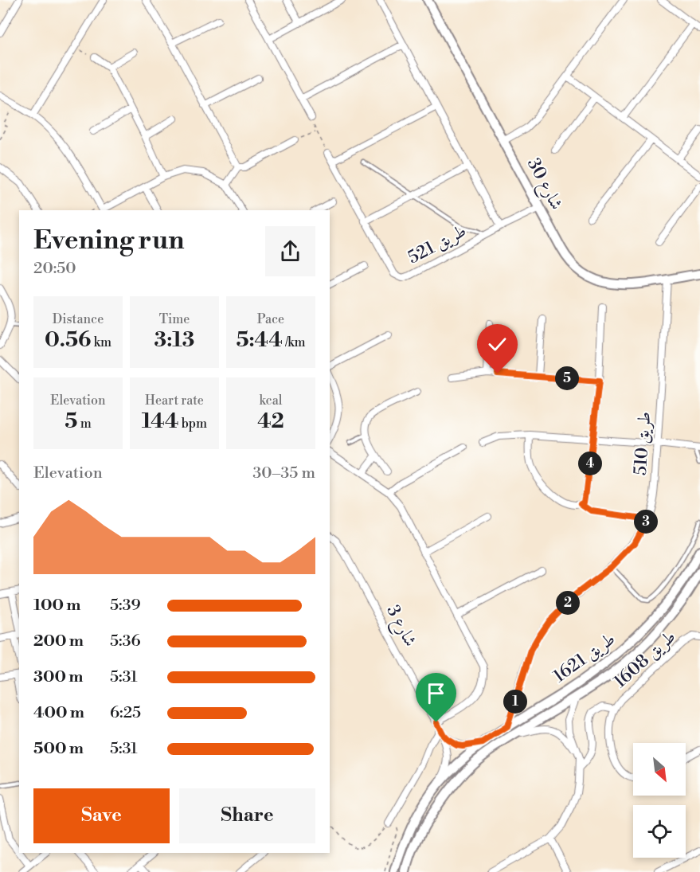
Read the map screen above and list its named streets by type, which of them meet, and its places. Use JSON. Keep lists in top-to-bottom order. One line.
{"streets":{"street":["شارع 30","طريق 521","طريق 510","شارع 3","طريق 1621","طريق 1608"]},"crossings":[["شارع 30","طريق 521"],["شارع 30","طريق 510"],["طريق 510","طريق 1621"],["شارع 3","طريق 1621"]],"north":"bottom right","page":{"heading":["Evening run","20:50"],"stats":[["Distance","0.56 km"],["Time","3:13"],["Pace","5:44 /km"],["Elevation","5 m"],["Heart rate","144 bpm"],["kcal","42"]],"pins":["5","4","3","2","1"],"chart":["Elevation","30–35 m"],"list":[{"name":"100 m","note":"5:39"},{"name":"200 m","note":"5:36"},{"name":"300 m","note":"5:31"},{"name":"400 m","note":"6:25"},{"name":"500 m","note":"5:31"}],"buttons":["Save","Share"]}}
